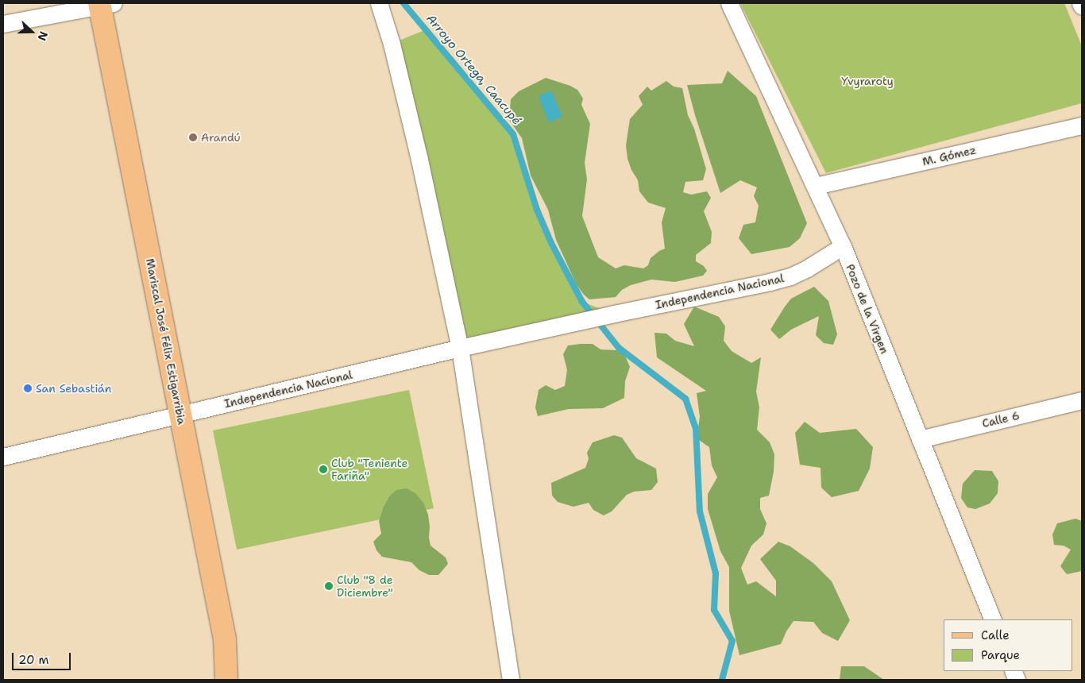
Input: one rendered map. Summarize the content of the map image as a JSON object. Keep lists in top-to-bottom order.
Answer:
{
  "streets": {
    "main road": ["Mariscal José Félix Estigarribia"],
    "street": [
      "M. Gómez",
      "Independencia Nacional",
      "Pozo de la Virgen",
      "Calle 6"
    ]
  },
  "crossings": [
    ["M. Gómez", "Pozo de la Virgen"],
    ["Independencia Nacional", "Pozo de la Virgen"],
    ["Independencia Nacional", "Mariscal José Félix Estigarribia"],
    ["Pozo de la Virgen", "Calle 6"]
  ],
  "water": ["Arroyo Ortega, Caacupé"],
  "parks": ["Yvyraroty"],
  "places": [
    "Arandú",
    "San Sebastián",
    "Club \"Teniente Fariña\"",
    "Club \"8 de Diciembre\""
  ],
  "legend": ["Calle", "Parque"],
  "scale_bar": "20 m",
  "north": "right"
}
